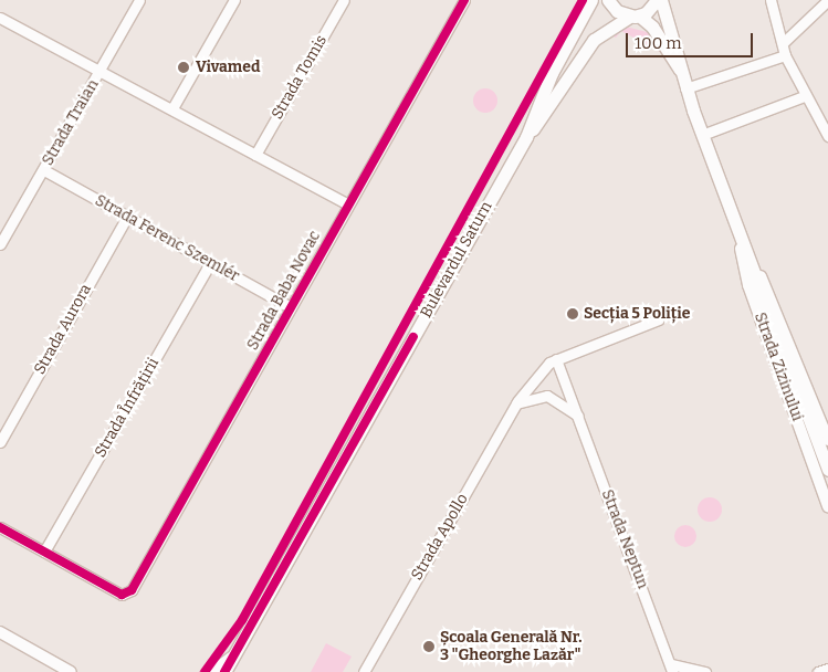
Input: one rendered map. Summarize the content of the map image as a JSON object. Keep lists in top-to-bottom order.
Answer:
{
  "streets": {
    "main road": ["Bulevardul Saturn", "Strada Zizinului"],
    "street": [
      "Strada Tomis",
      "Strada Traian",
      "Strada Ferenc Szemlér",
      "Strada Baba Novac",
      "Strada Aurora",
      "Strada Înfrățirii",
      "Strada Apollo",
      "Strada Neptun"
    ]
  },
  "crossings": [
    ["Strada Traian", "Strada Ferenc Szemlér"],
    ["Strada Ferenc Szemlér", "Strada Baba Novac"],
    ["Strada Ferenc Szemlér", "Strada Aurora"],
    ["Strada Ferenc Szemlér", "Strada Înfrățirii"],
    ["Bulevardul Saturn", "Strada Zizinului"],
    ["Strada Baba Novac", "Strada Înfrățirii"],
    ["Strada Apollo", "Strada Neptun"]
  ],
  "places": ["Vivamed", "Secția 5 Poliție", "Școala Generală Nr. 3 \"Gheorghe Lazăr\""],
  "scale_bar": "100 m"
}
